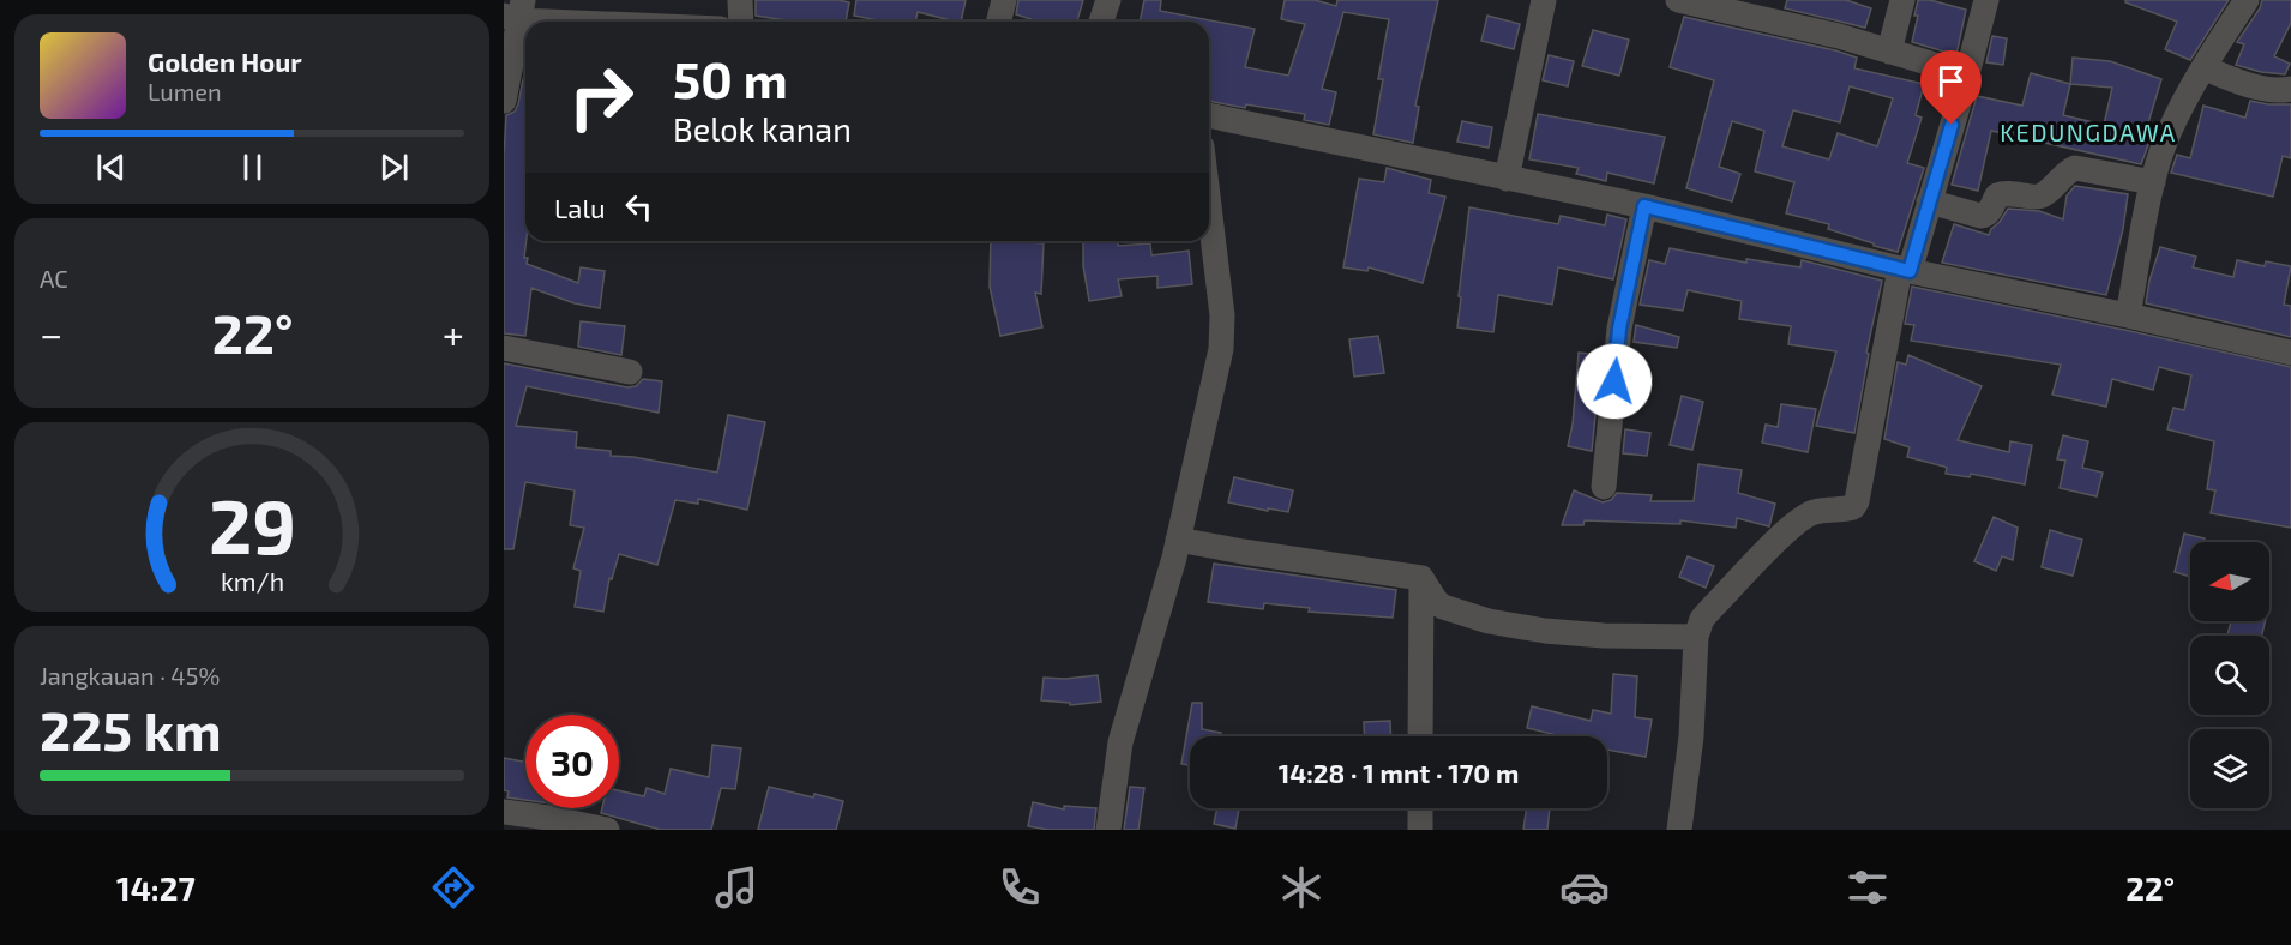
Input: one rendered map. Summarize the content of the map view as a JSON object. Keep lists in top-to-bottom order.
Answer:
{
  "districts": ["KEDUNGDAWA"],
  "north": "left",
  "page": {
    "turn": ["50 m", "Belok kanan"],
    "song": ["Golden Hour", "Lumen"],
    "then": "Lalu",
    "tile": [
      "AC",
      ["Jangkauan · 45%", "225 km"]
    ],
    "heat": ["−", "22°", "+"],
    "limit": "30",
    "trip": "14:28 · 1 mnt · 170 m",
    "tabs": ["14:27", "22°"],
    "gauge": ["29", "km/h"]
  }
}
